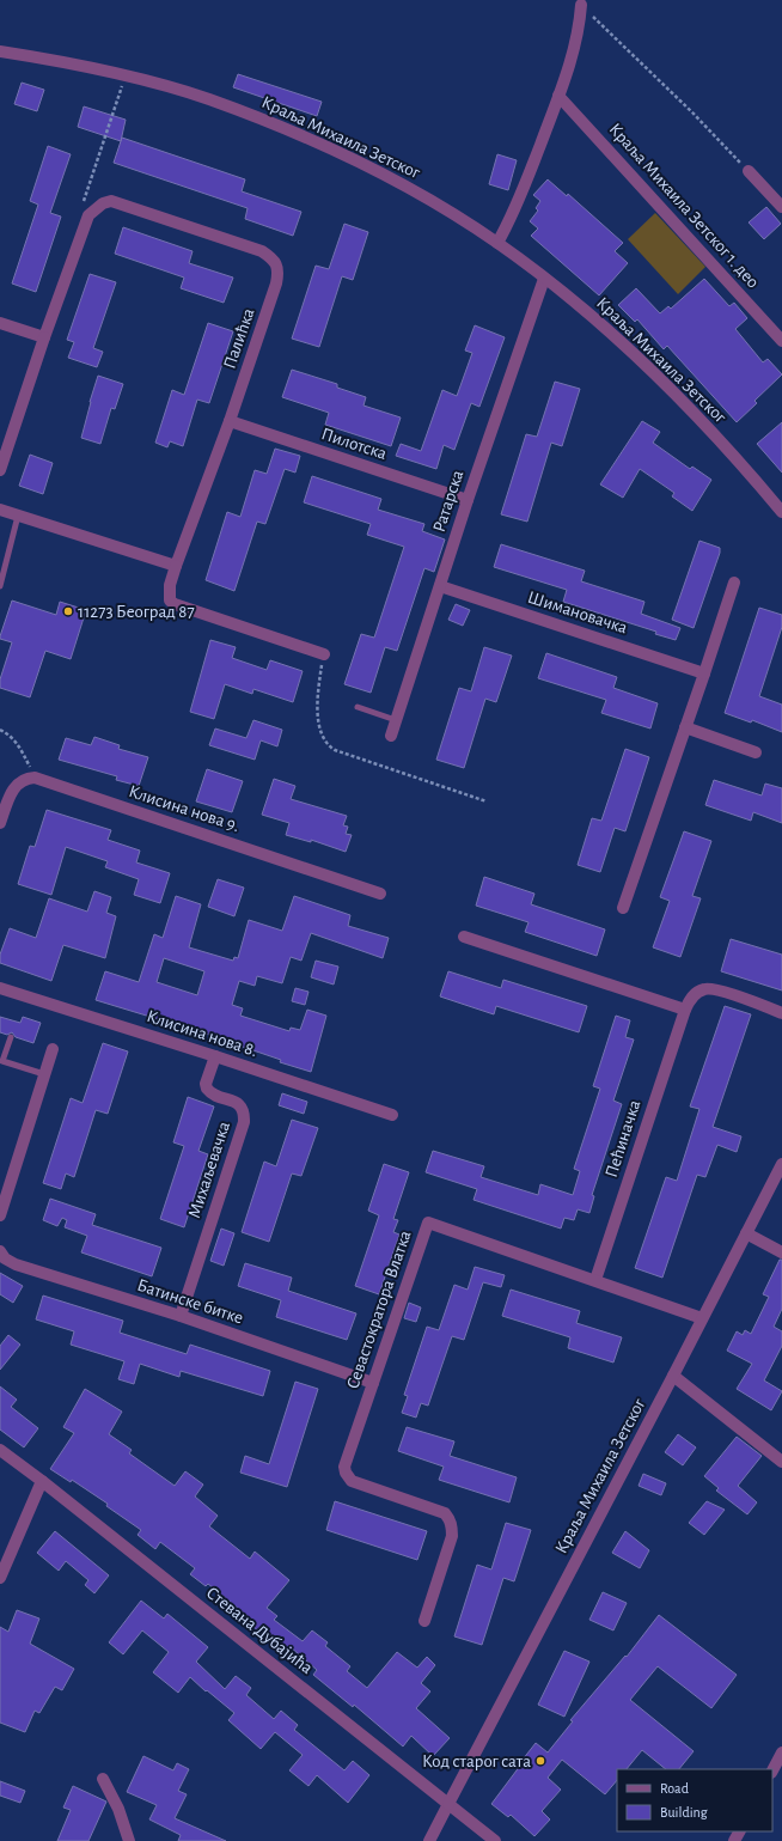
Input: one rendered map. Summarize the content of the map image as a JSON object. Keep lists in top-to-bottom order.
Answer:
{
  "streets": {
    "street": [
      "Краља Михаила Зетског",
      "Краља Михаила Зетског 1. део",
      "Палићка",
      "Пилотска",
      "Ратарска",
      "Шимановачка",
      "Клисина нова 9.",
      "Клисина нова 8.",
      "Пећиначка",
      "Михаљевачка",
      "Батинске битке",
      "Севастократора Влатка",
      "Стевана Дубајића"
    ]
  },
  "crossings": [
    ["Краља Михаила Зетског", "Ратарска"],
    ["Краља Михаила Зетског", "Севастократора Влатка"],
    ["Краља Михаила Зетског", "Стевана Дубајића"],
    ["Палићка", "Пилотска"],
    ["Пилотска", "Ратарска"],
    ["Ратарска", "Шимановачка"],
    ["Клисина нова 8.", "Михаљевачка"],
    ["Пећиначка", "Севастократора Влатка"],
    ["Михаљевачка", "Батинске битке"],
    ["Батинске битке", "Севастократора Влатка"]
  ],
  "places": ["11273 Београд 87", "Код старог сата"],
  "legend": ["Road", "Building"]
}
